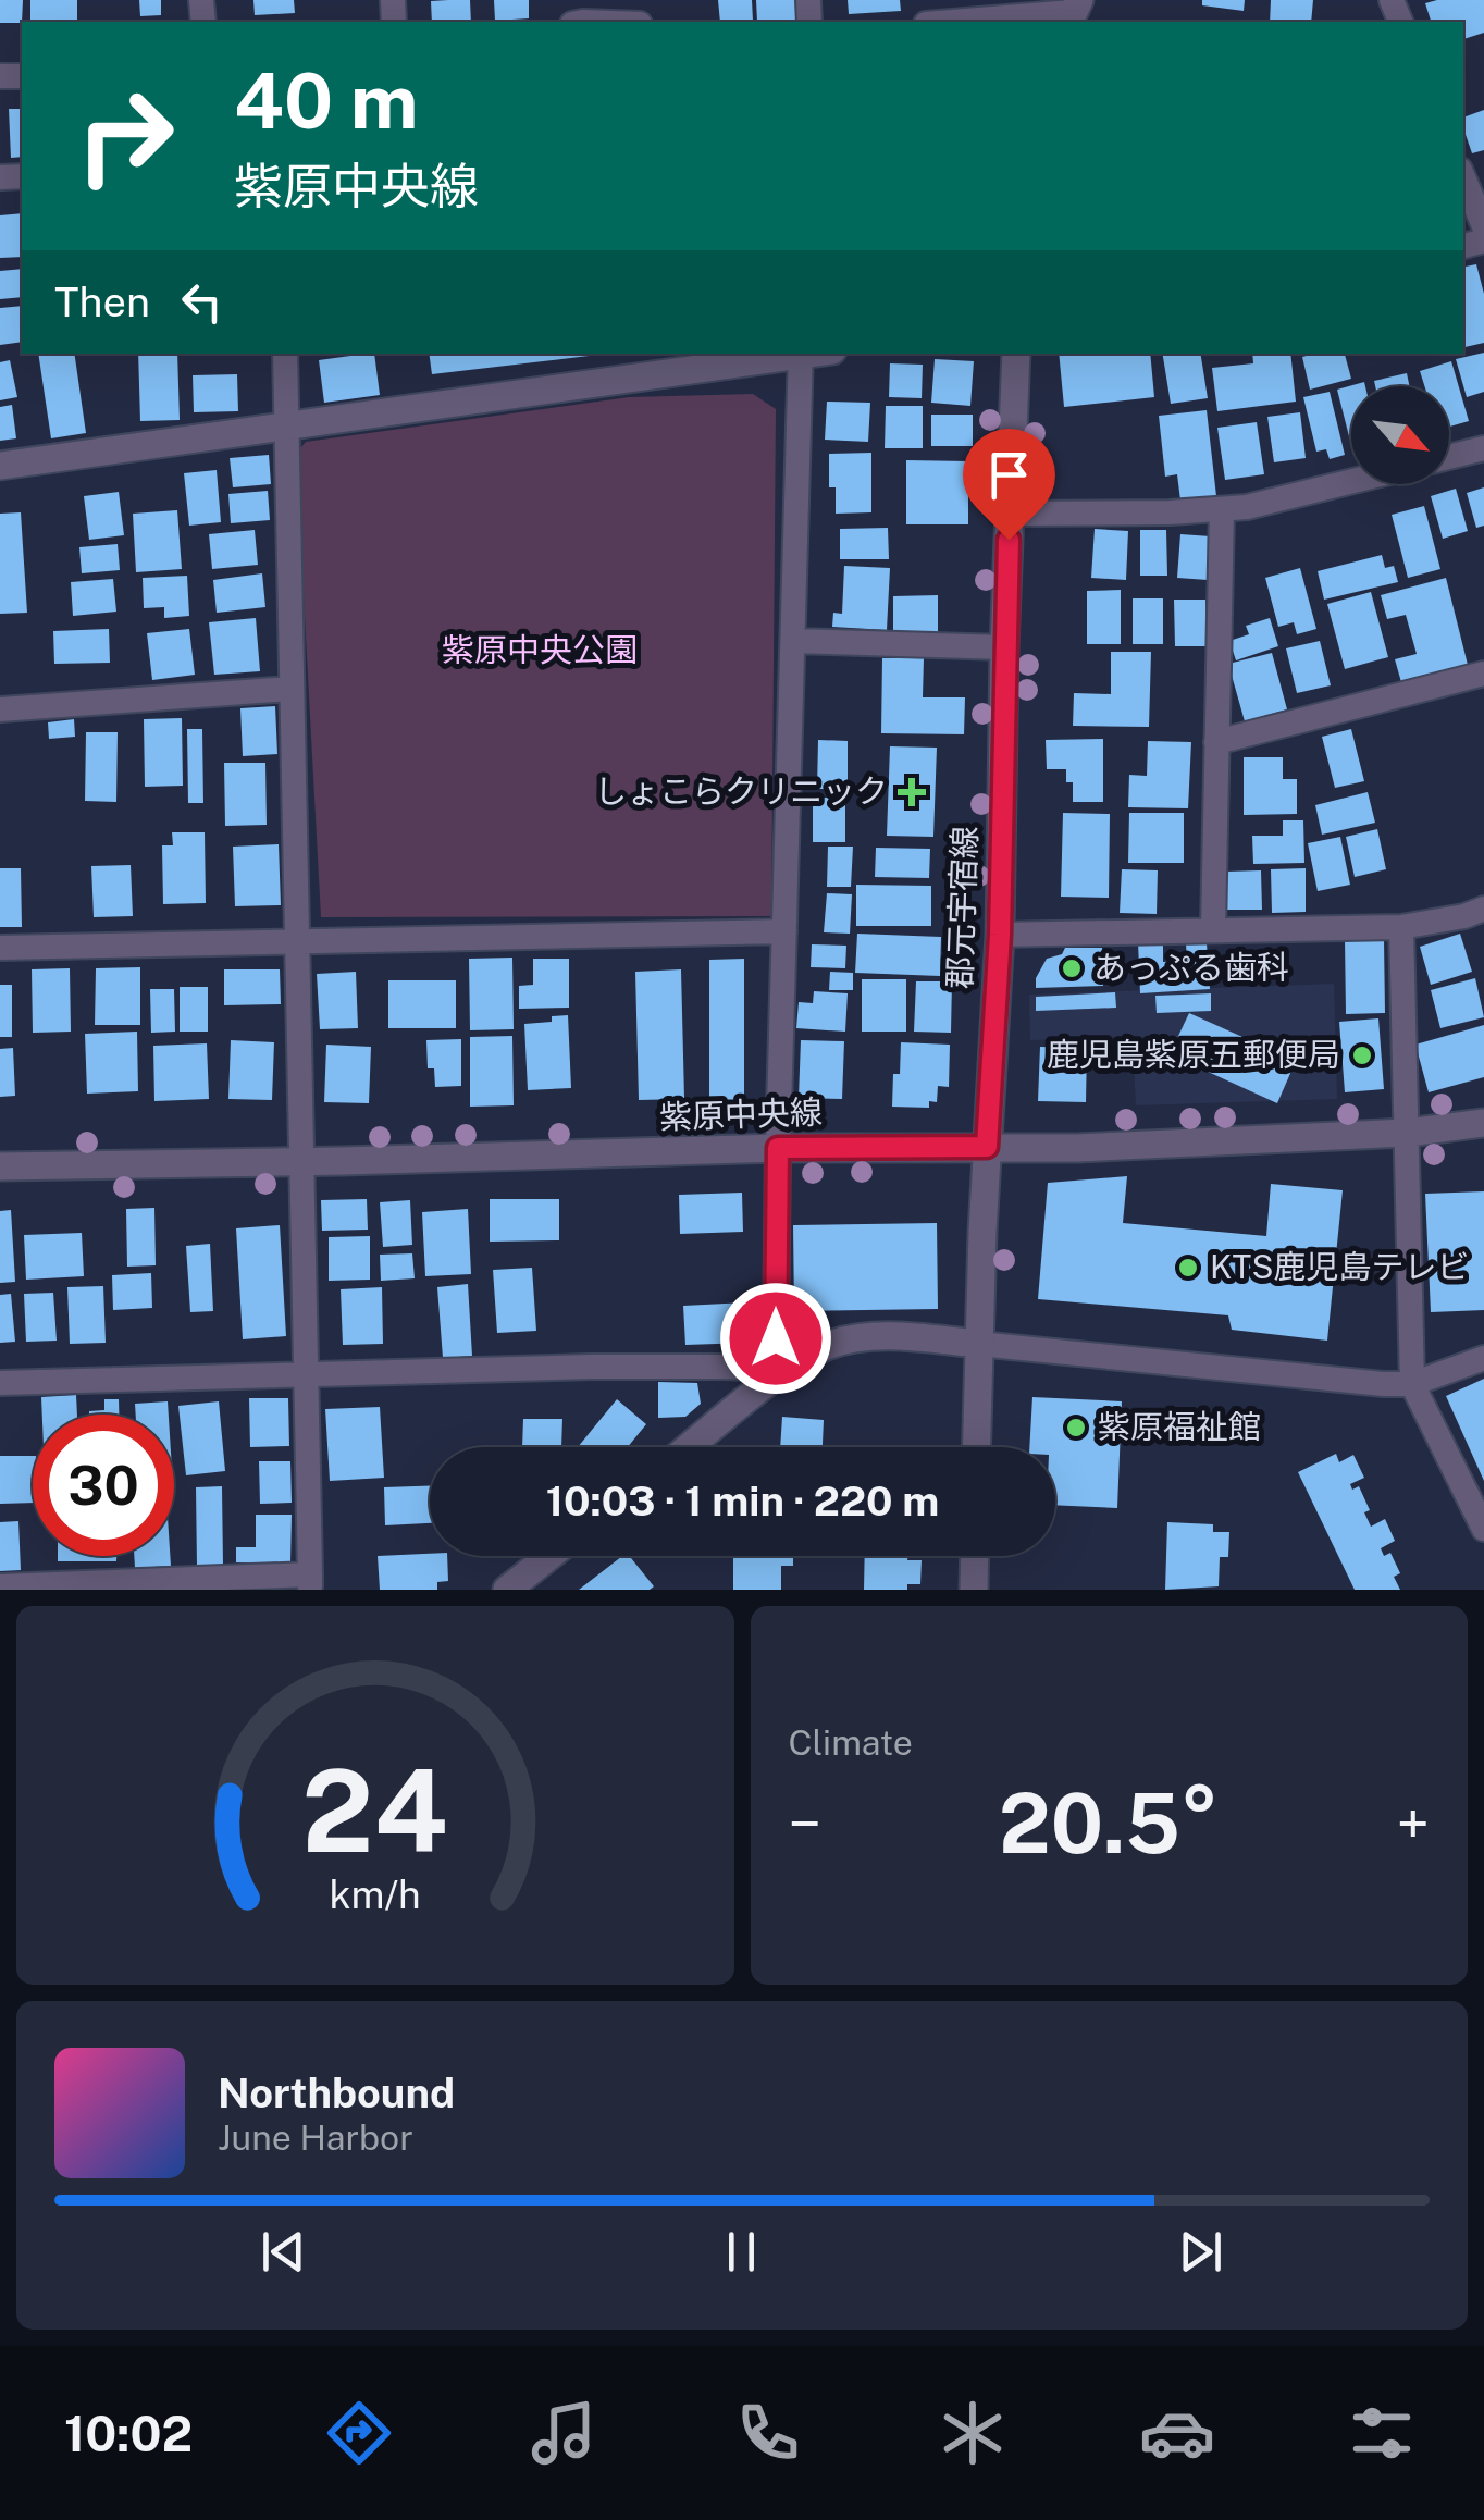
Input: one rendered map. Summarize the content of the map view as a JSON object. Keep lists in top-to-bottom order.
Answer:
{
  "streets": {
    "street": ["郡元宇宿線", "紫原中央線"]
  },
  "crossings": [
    ["郡元宇宿線", "紫原中央線"]
  ],
  "parks": ["紫原中央公園"],
  "places": {
    "health": ["しょこらクリニック"],
    "other": [
      "あっぷる歯科",
      "鹿児島紫原五郵便局",
      "KTS鹿児島テレビ",
      "紫原福祉館"
    ]
  },
  "north": "bottom right",
  "page": {
    "turn": ["40 m", "紫原中央線"],
    "then": "Then",
    "limit": "30",
    "trip": "10:03 · 1 min · 220 m",
    "tile": "Climate",
    "heat": ["−", "20.5°", "+"],
    "song": ["Northbound", "June Harbor"],
    "tabs": "10:02",
    "gauge": ["24", "km/h"]
  }
}
